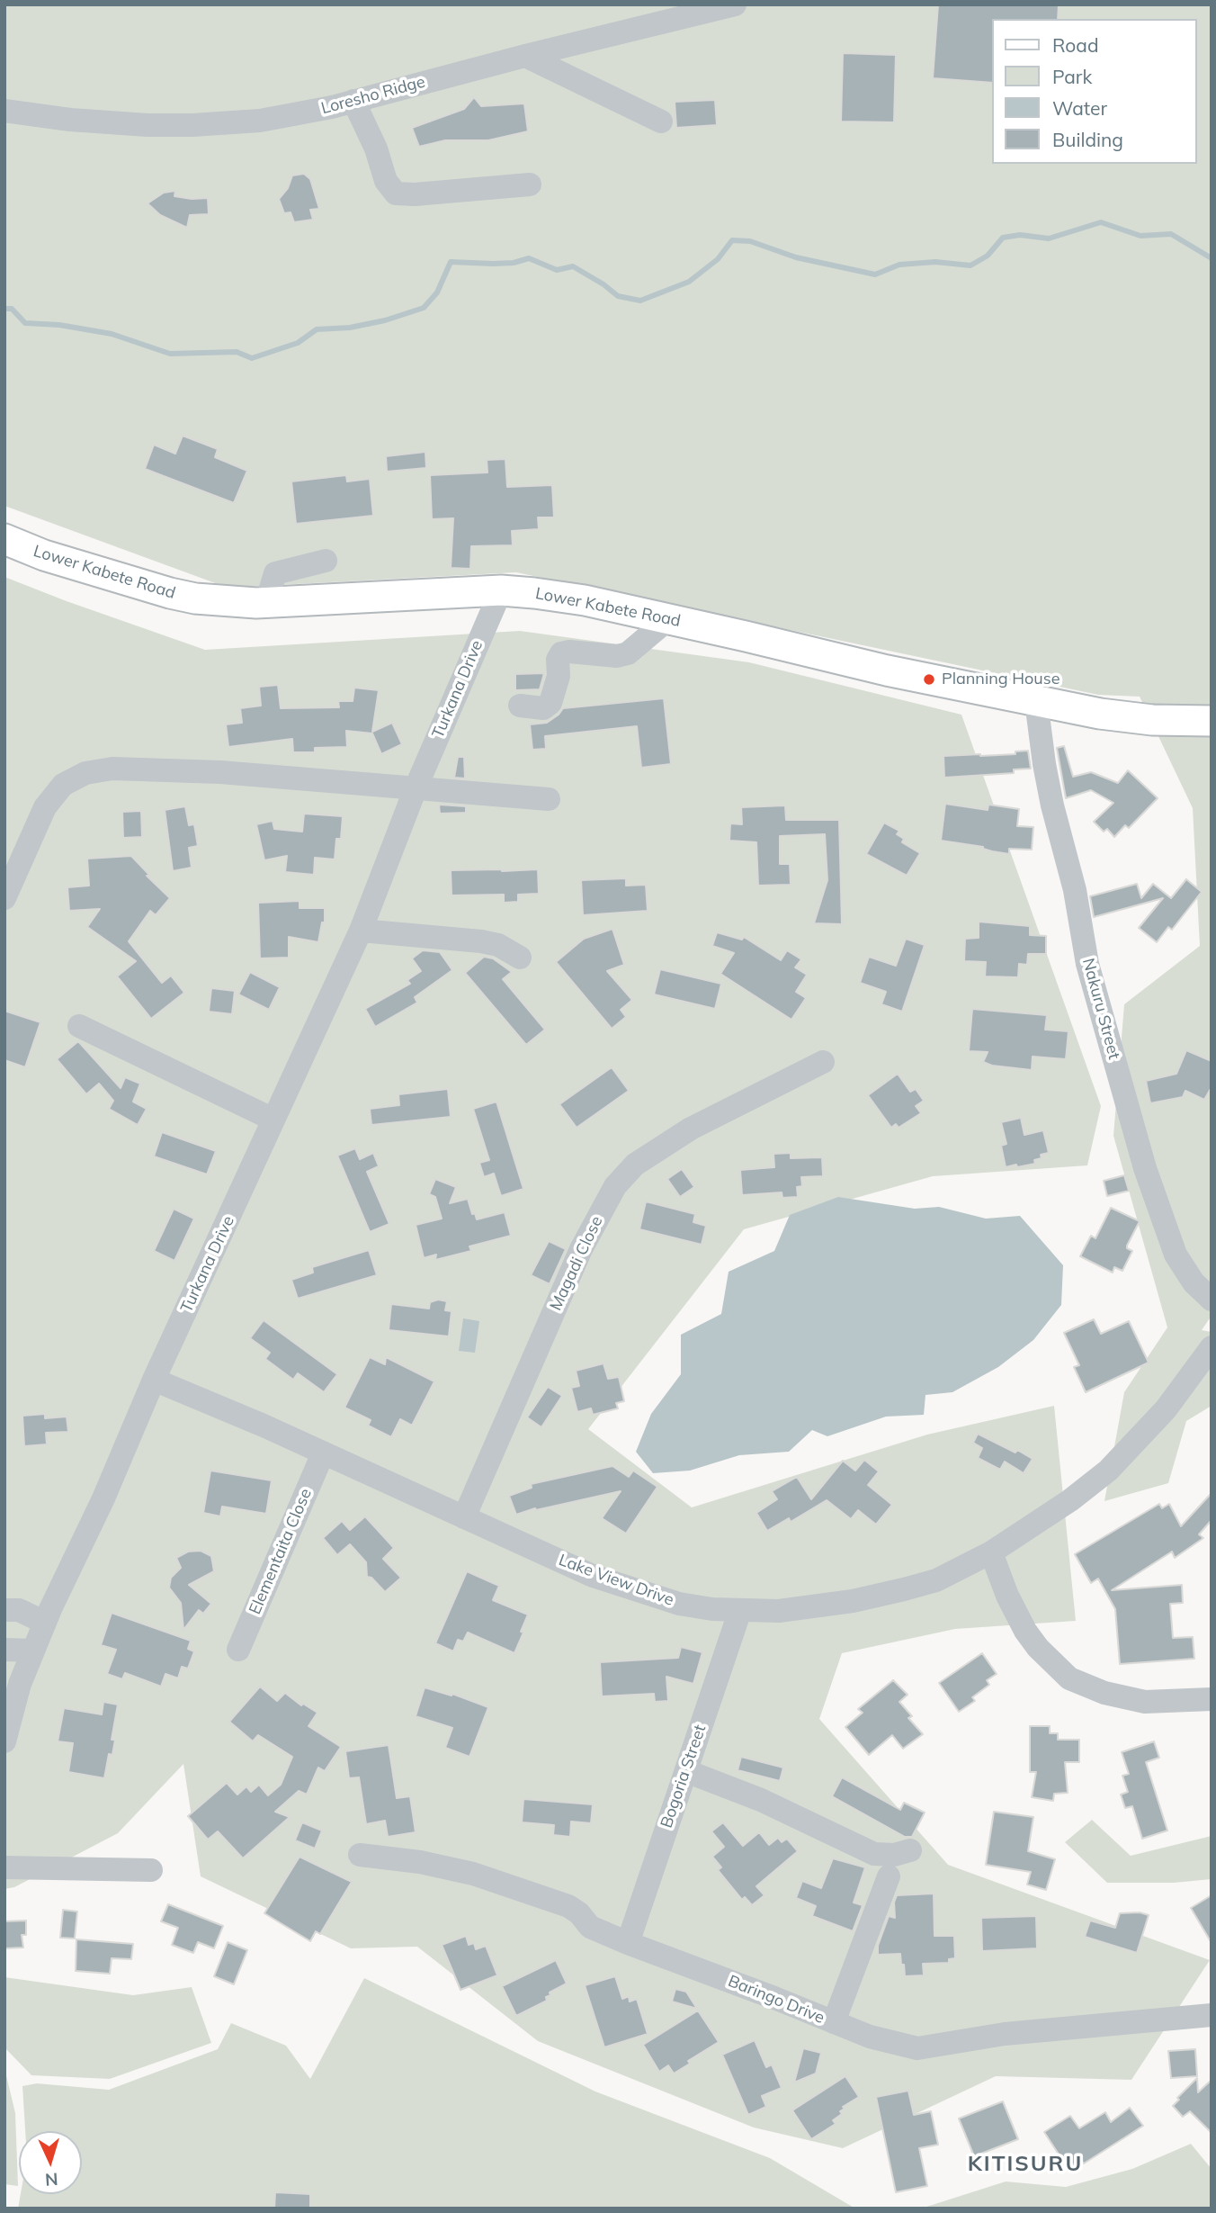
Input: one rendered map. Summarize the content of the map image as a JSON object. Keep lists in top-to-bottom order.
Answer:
{
  "streets": {
    "main road": ["Lower Kabete Road"],
    "street": [
      "Loresho Ridge",
      "Turkana Drive",
      "Nakuru Street",
      "Magadi Close",
      "Elementaita Close",
      "Lake View Drive",
      "Bogoria Street",
      "Baringo Drive"
    ]
  },
  "crossings": [
    ["Lower Kabete Road", "Turkana Drive"],
    ["Lower Kabete Road", "Nakuru Street"],
    ["Turkana Drive", "Lake View Drive"],
    ["Magadi Close", "Lake View Drive"],
    ["Elementaita Close", "Lake View Drive"],
    ["Lake View Drive", "Bogoria Street"],
    ["Bogoria Street", "Baringo Drive"]
  ],
  "districts": ["KITISURU"],
  "places": ["Planning House"],
  "legend": [
    "Road",
    "Park",
    "Water",
    "Building"
  ],
  "north": "bottom"
}
